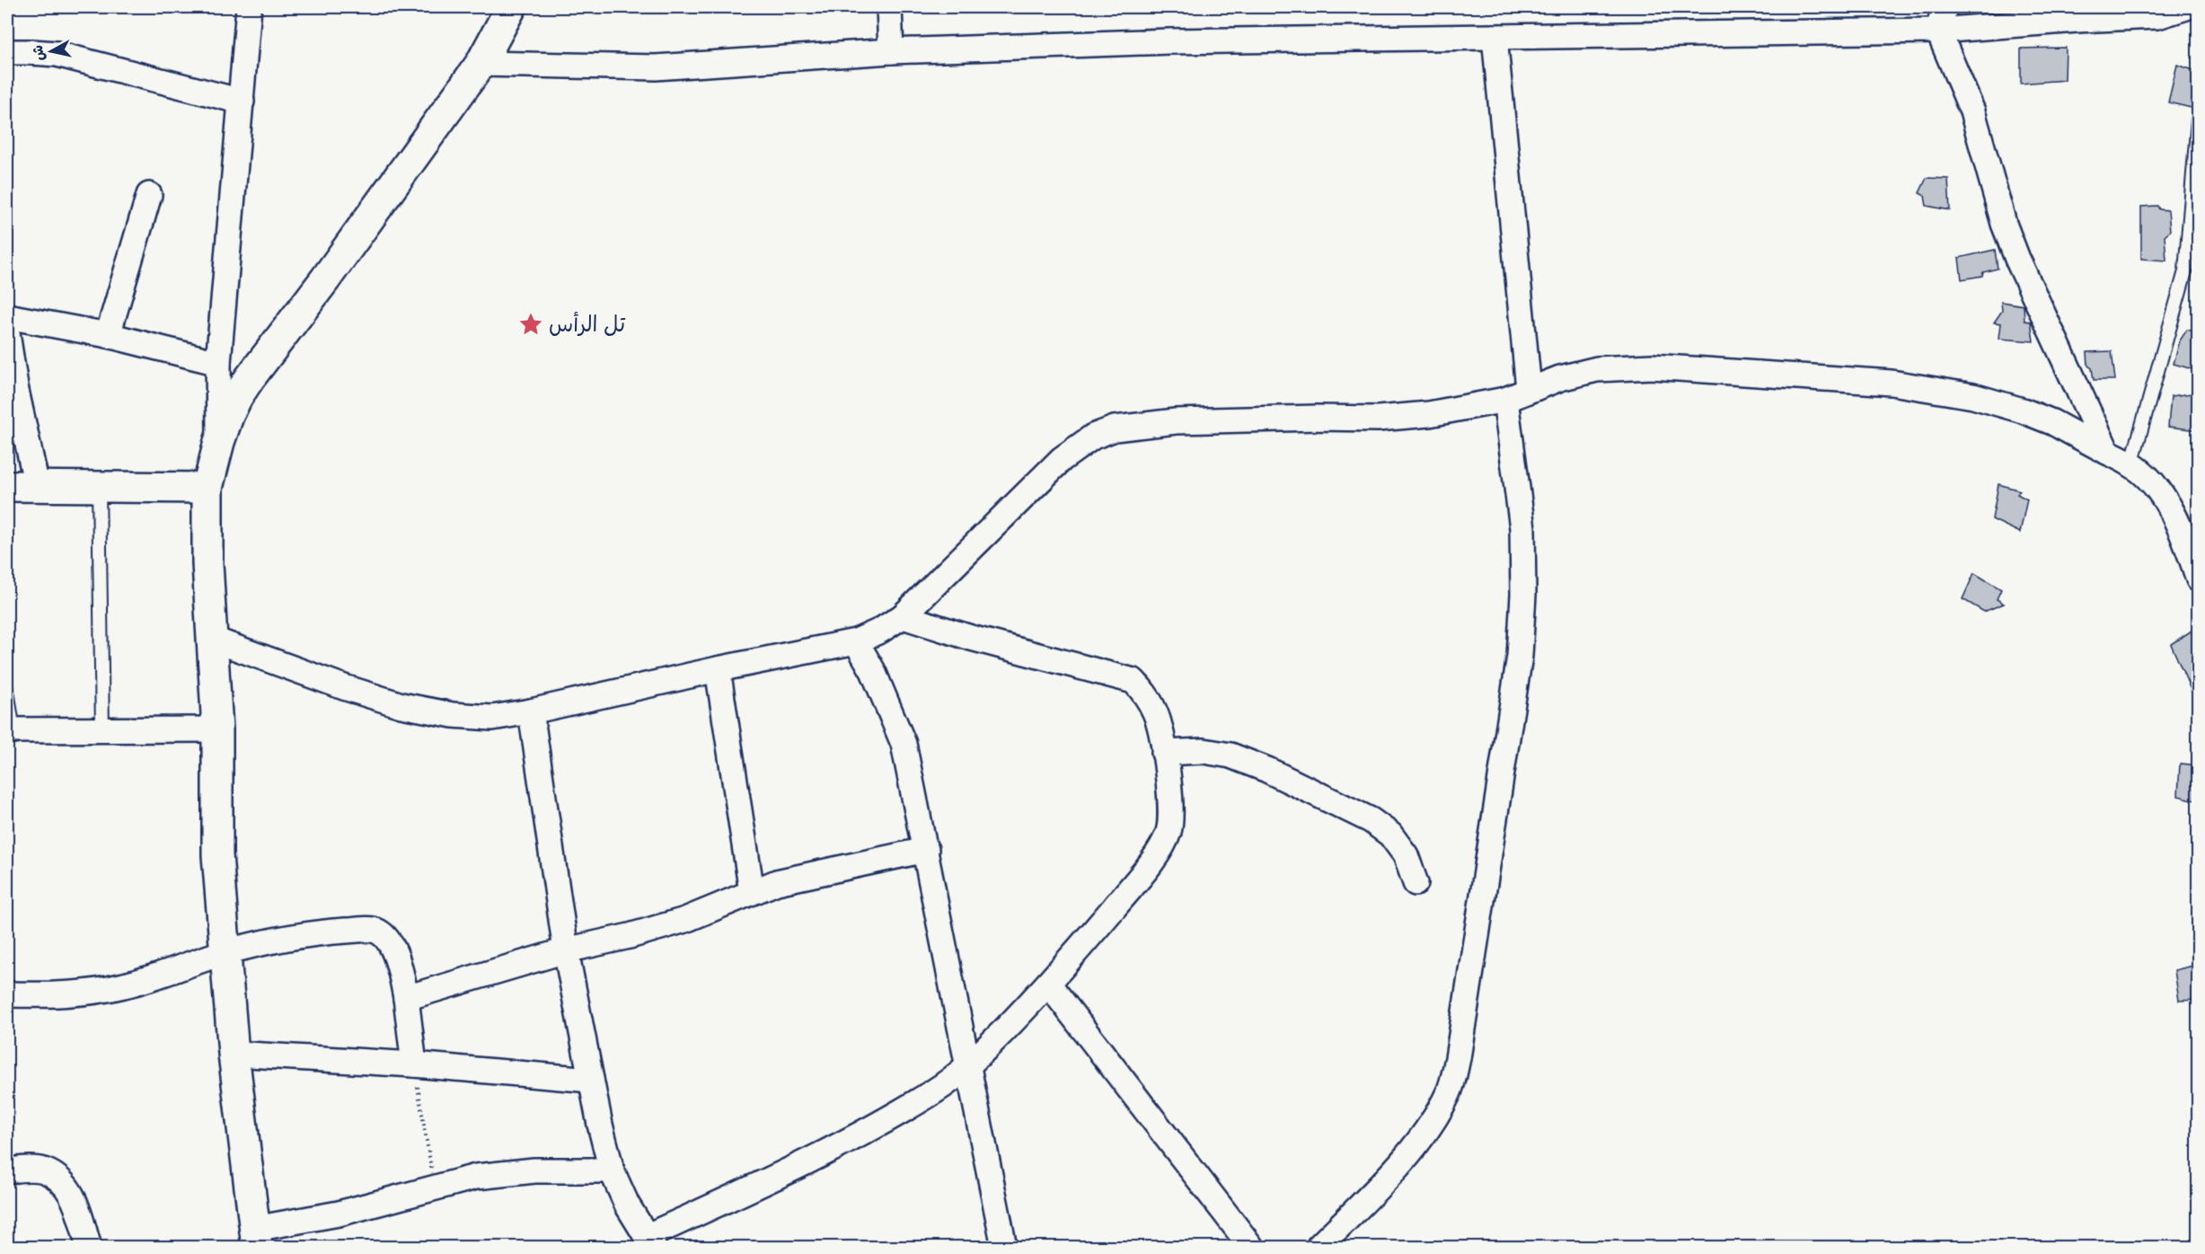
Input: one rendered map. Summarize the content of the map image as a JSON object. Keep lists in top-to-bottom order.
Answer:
{
  "places": {
    "place": ["تل الرأس"]
  },
  "north": "left"
}
